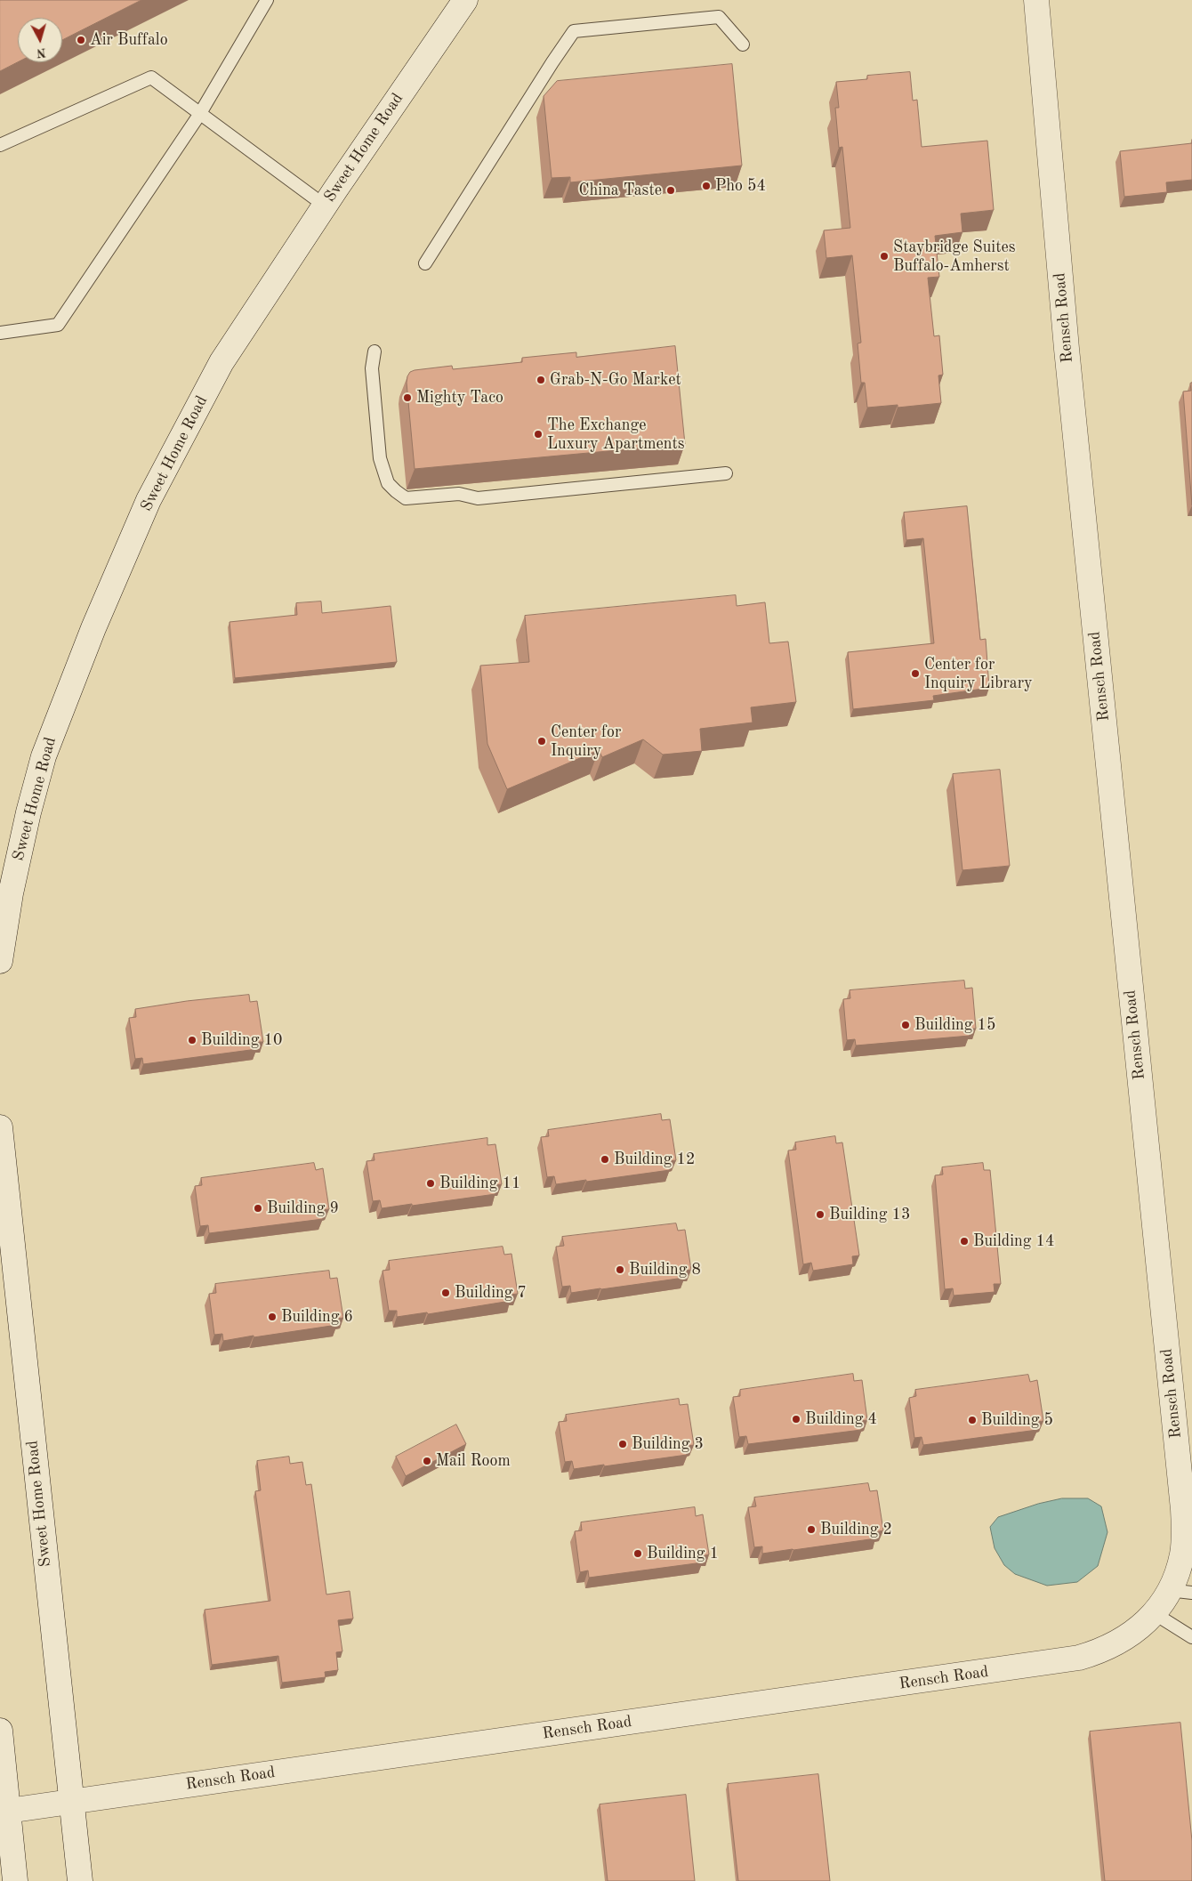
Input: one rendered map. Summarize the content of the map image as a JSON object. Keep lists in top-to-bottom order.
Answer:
{
  "streets": {
    "street": ["Sweet Home Road", "Rensch Road"]
  },
  "crossings": [
    ["Sweet Home Road", "Rensch Road"]
  ],
  "places": [
    "Air Buffalo",
    "Pho 54",
    "China Taste",
    "Staybridge Suites Buffalo-Amherst",
    "Grab-N-Go Market",
    "Mighty Taco",
    "The Exchange Luxury Apartments",
    "Center for Inquiry Library",
    "Center for Inquiry",
    "Building 15",
    "Building 10",
    "Building 12",
    "Building 11",
    "Building 9",
    "Building 13",
    "Building 14",
    "Building 8",
    "Building 7",
    "Building 6",
    "Building 4",
    "Building 5",
    "Building 3",
    "Mail Room",
    "Building 2",
    "Building 1"
  ],
  "north": "bottom"
}
